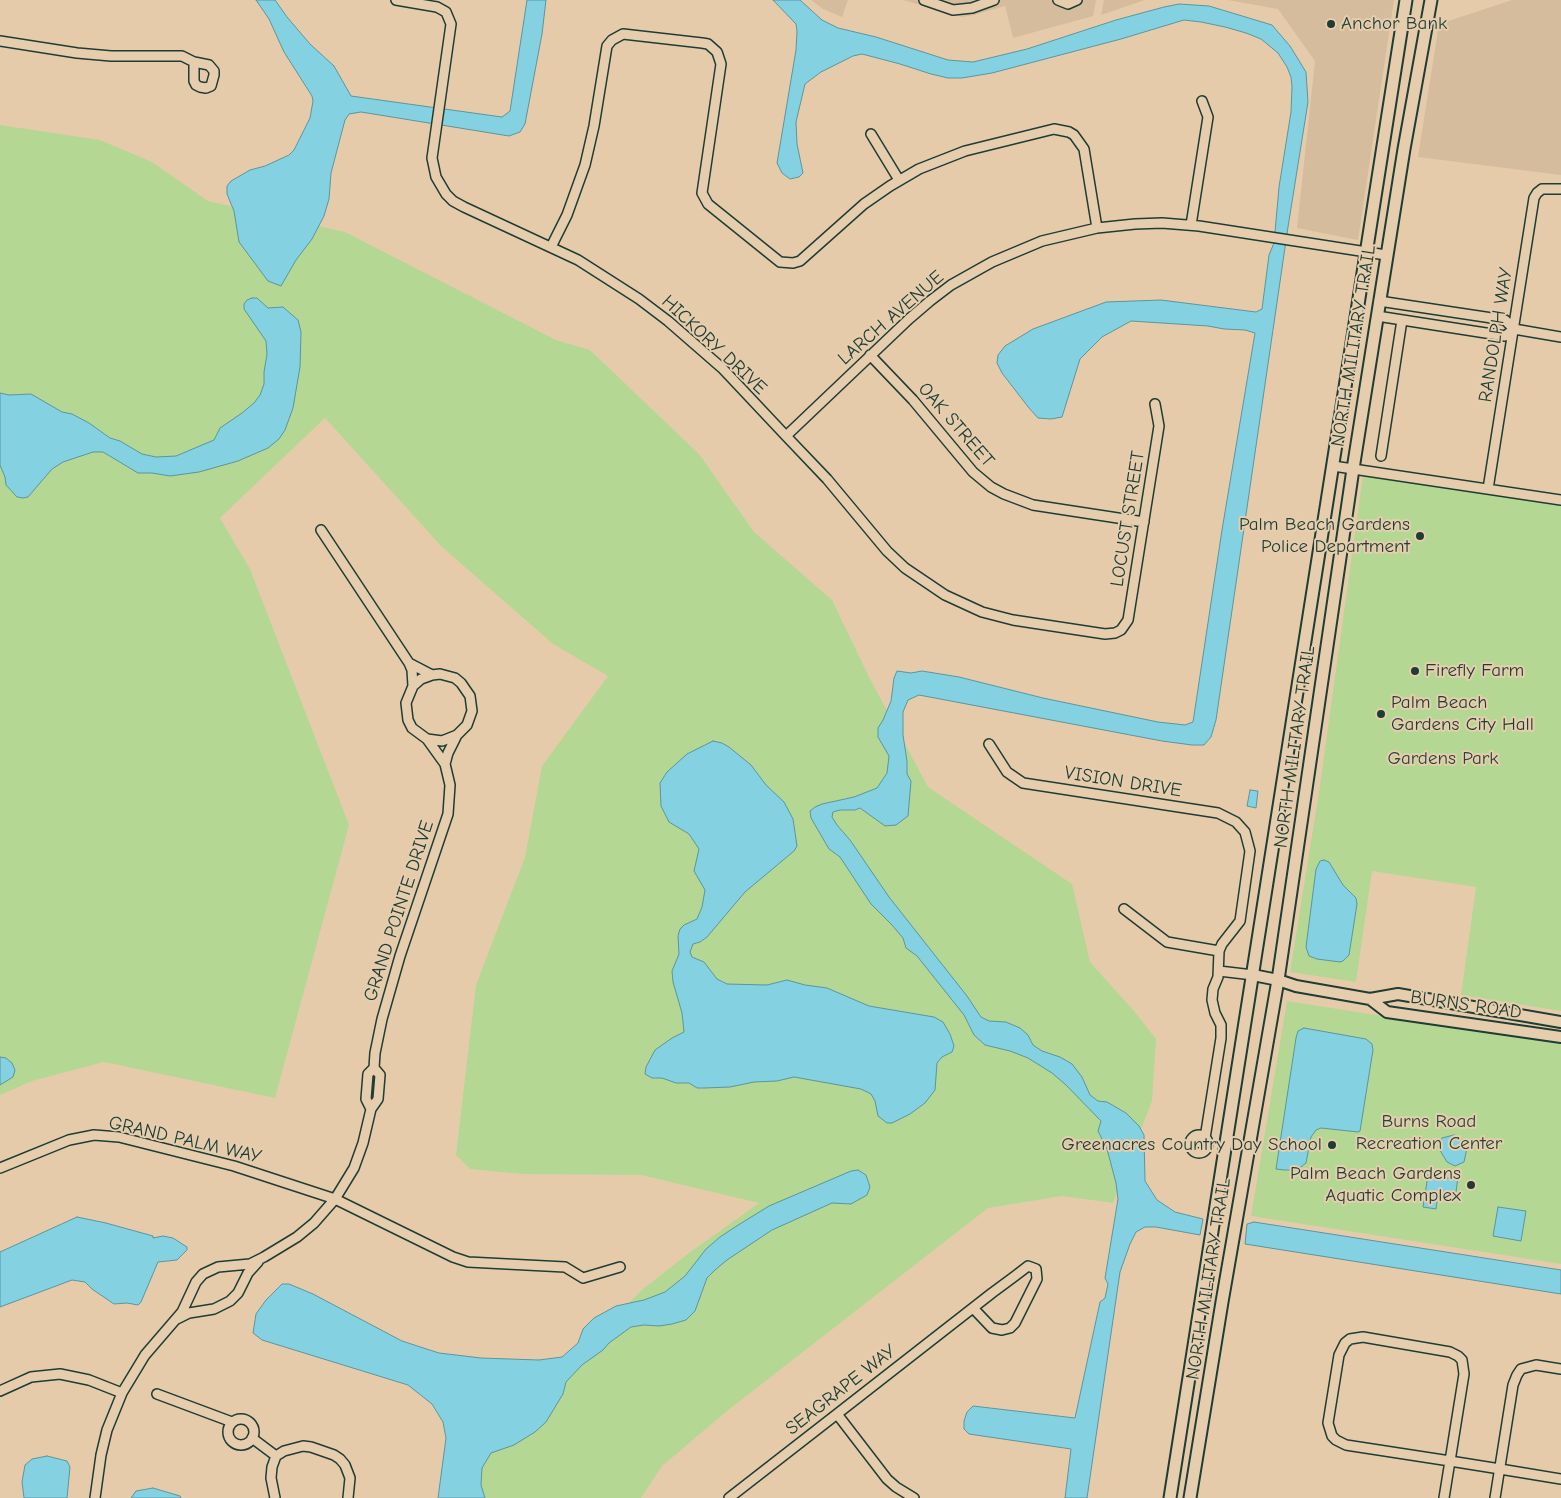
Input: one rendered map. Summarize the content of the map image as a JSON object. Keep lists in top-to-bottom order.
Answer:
{
  "streets": {
    "main road": ["NORTH MILITARY TRAIL"],
    "street": [
      "LARCH AVENUE",
      "RANDOLPH WAY",
      "HICKORY DRIVE",
      "OAK STREET",
      "LOCUST STREET",
      "VISION DRIVE",
      "GRAND POINTE DRIVE",
      "BURNS ROAD",
      "GRAND PALM WAY",
      "SEAGRAPE WAY"
    ]
  },
  "crossings": [
    ["LARCH AVENUE", "HICKORY DRIVE"],
    ["LARCH AVENUE", "NORTH MILITARY TRAIL"],
    ["LARCH AVENUE", "OAK STREET"],
    ["HICKORY DRIVE", "LOCUST STREET"],
    ["NORTH MILITARY TRAIL", "BURNS ROAD"],
    ["OAK STREET", "LOCUST STREET"],
    ["GRAND POINTE DRIVE", "GRAND PALM WAY"]
  ],
  "parks": ["Gardens Park", "Burns Road Recreation Center"],
  "places": [
    "Anchor Bank",
    "Palm Beach Gardens Police Department",
    "Firefly Farm",
    "Palm Beach Gardens City Hall",
    "Greenacres Country Day School",
    "Palm Beach Gardens Aquatic Complex"
  ]
}
